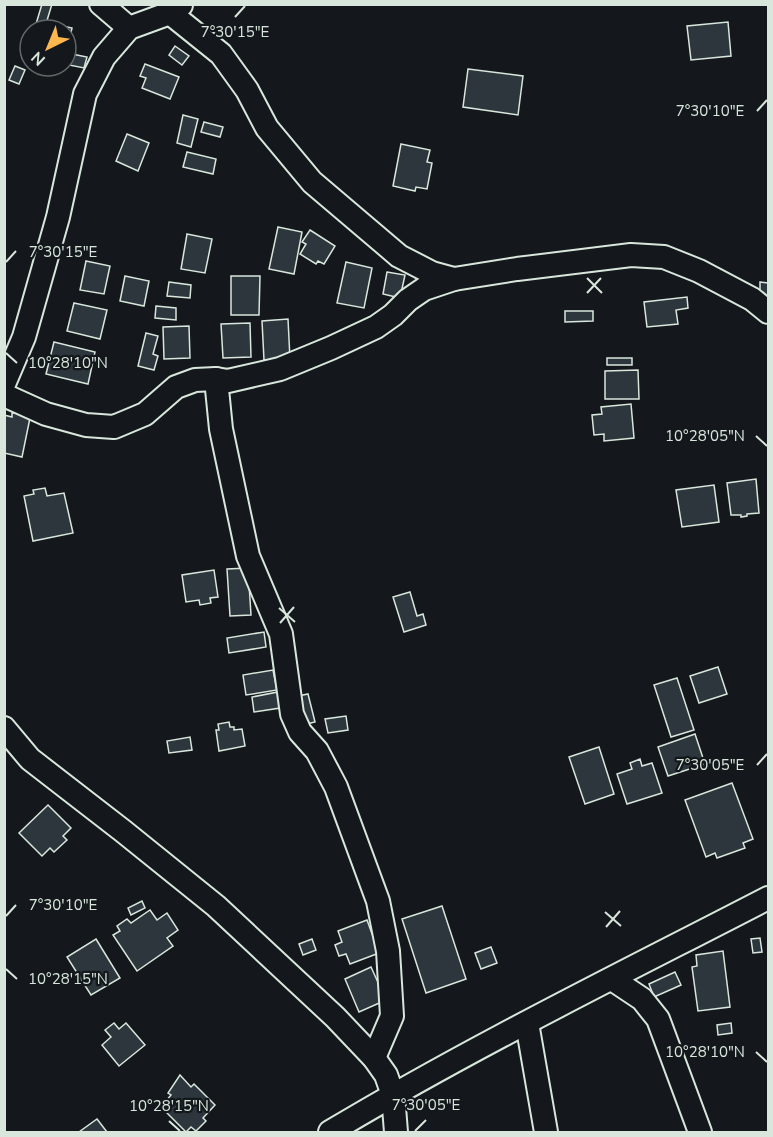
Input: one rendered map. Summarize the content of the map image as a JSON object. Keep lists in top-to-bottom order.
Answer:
{
  "north": "bottom left",
  "coordinates": [
    "7°30'15\"E",
    "7°30'10\"E",
    "10°28'10\"N",
    "10°28'05\"N",
    "7°30'05\"E",
    "10°28'15\"N"
  ]
}
